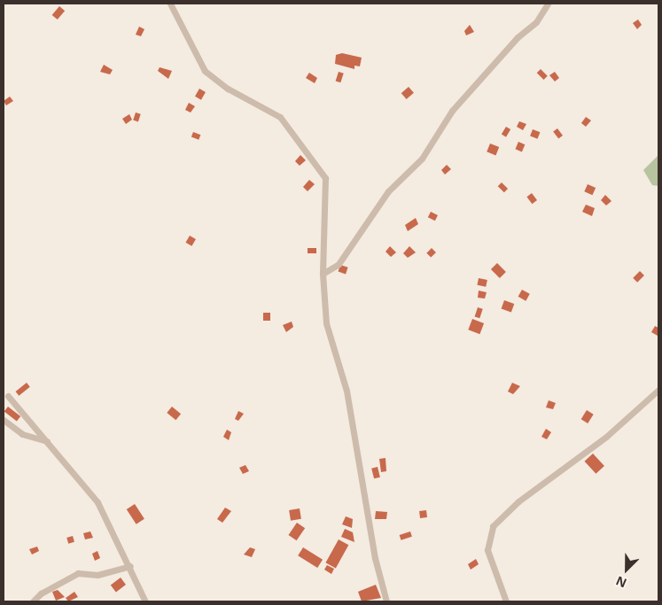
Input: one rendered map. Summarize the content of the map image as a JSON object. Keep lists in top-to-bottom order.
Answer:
{
  "north": "bottom left"
}
